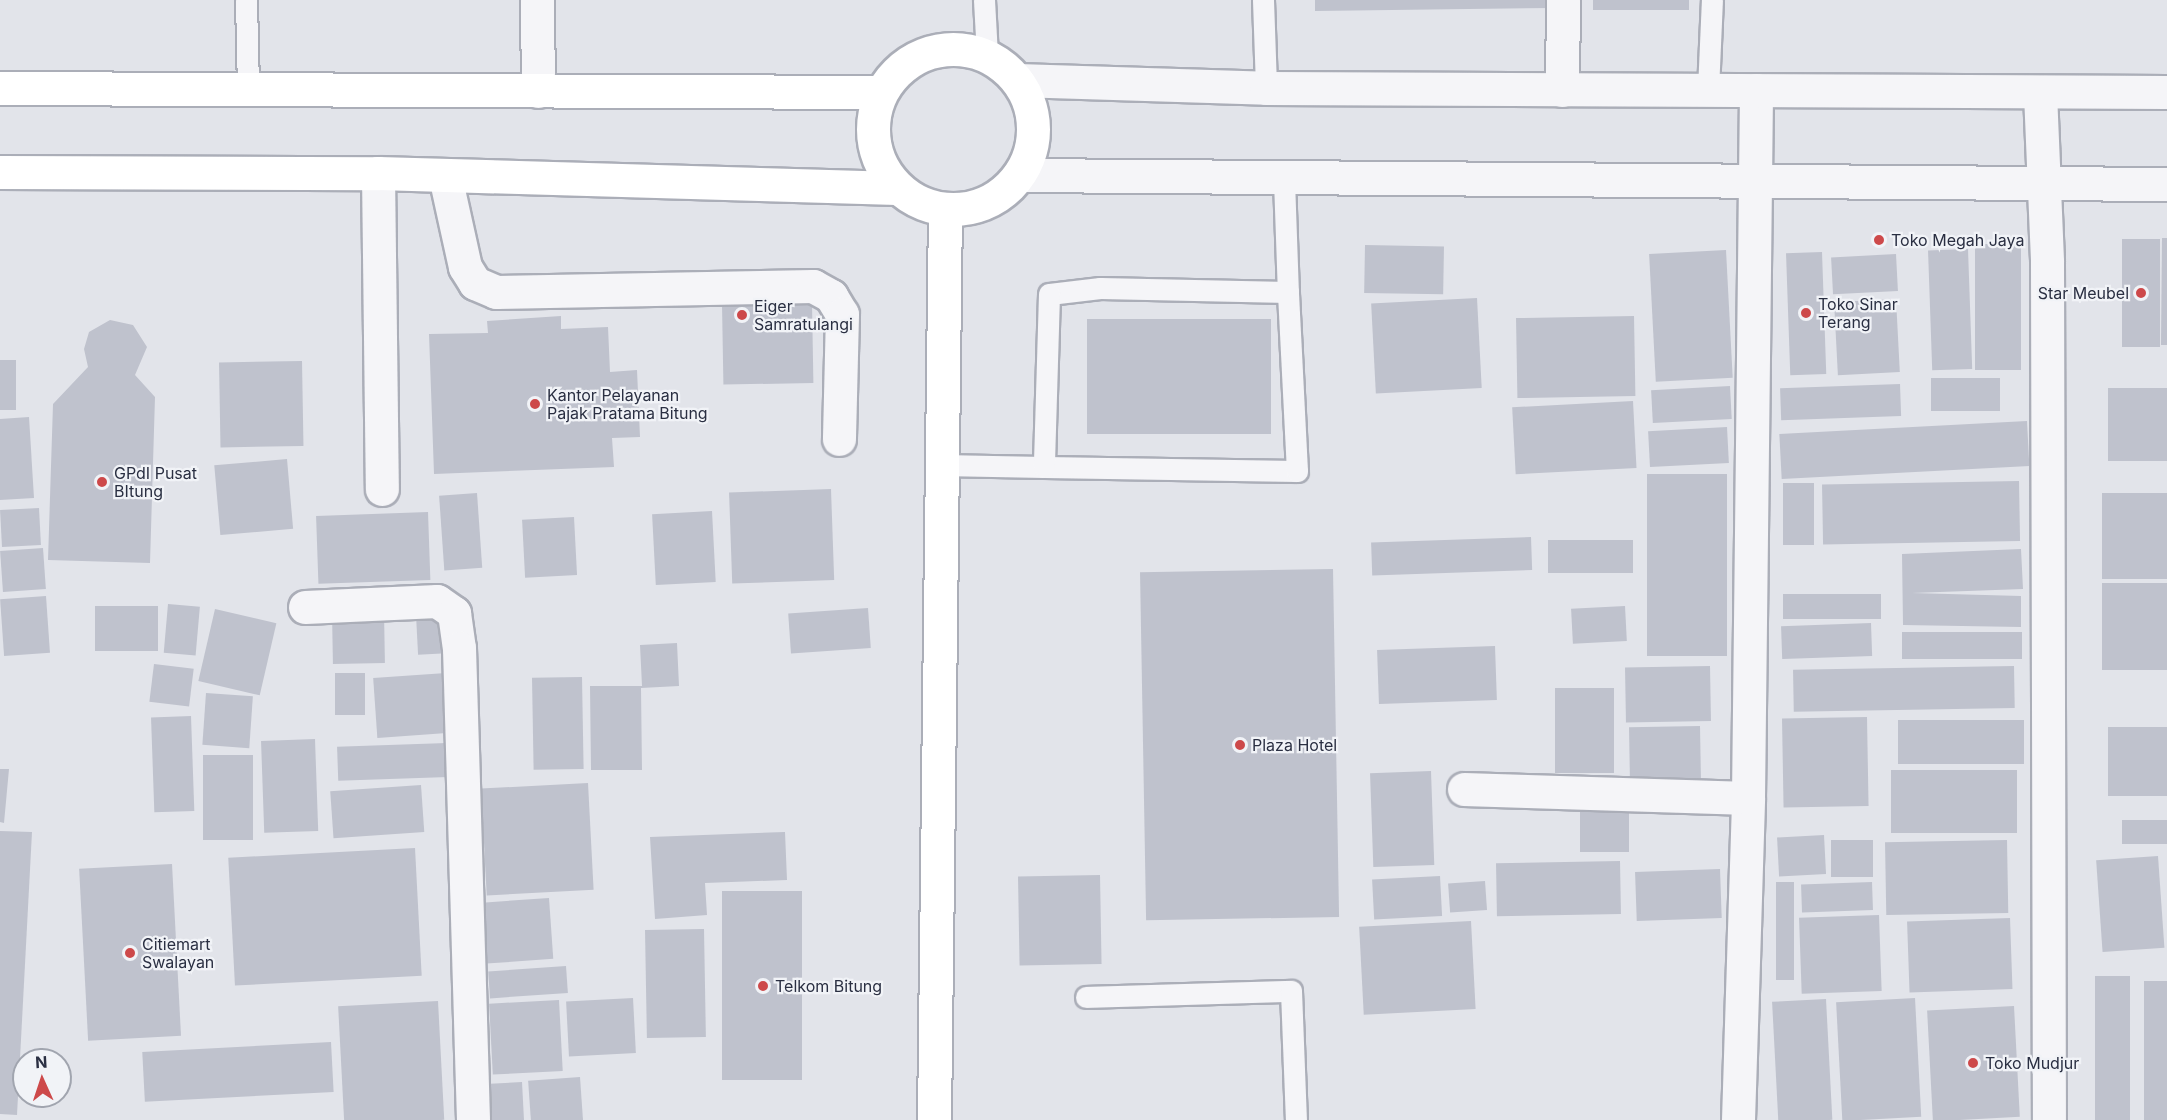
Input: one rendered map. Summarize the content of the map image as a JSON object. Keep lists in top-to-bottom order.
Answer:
{
  "places": [
    "Toko Megah Jaya",
    "Star Meubel",
    "Toko Sinar Terang",
    "Eiger Samratulangi",
    "Kantor Pelayanan Pajak Pratama Bitung",
    "GPdI Pusat BItung",
    "Plaza Hotel",
    "Citiemart Swalayan",
    "Telkom Bitung",
    "Toko Mudjur"
  ],
  "north": "top"
}
